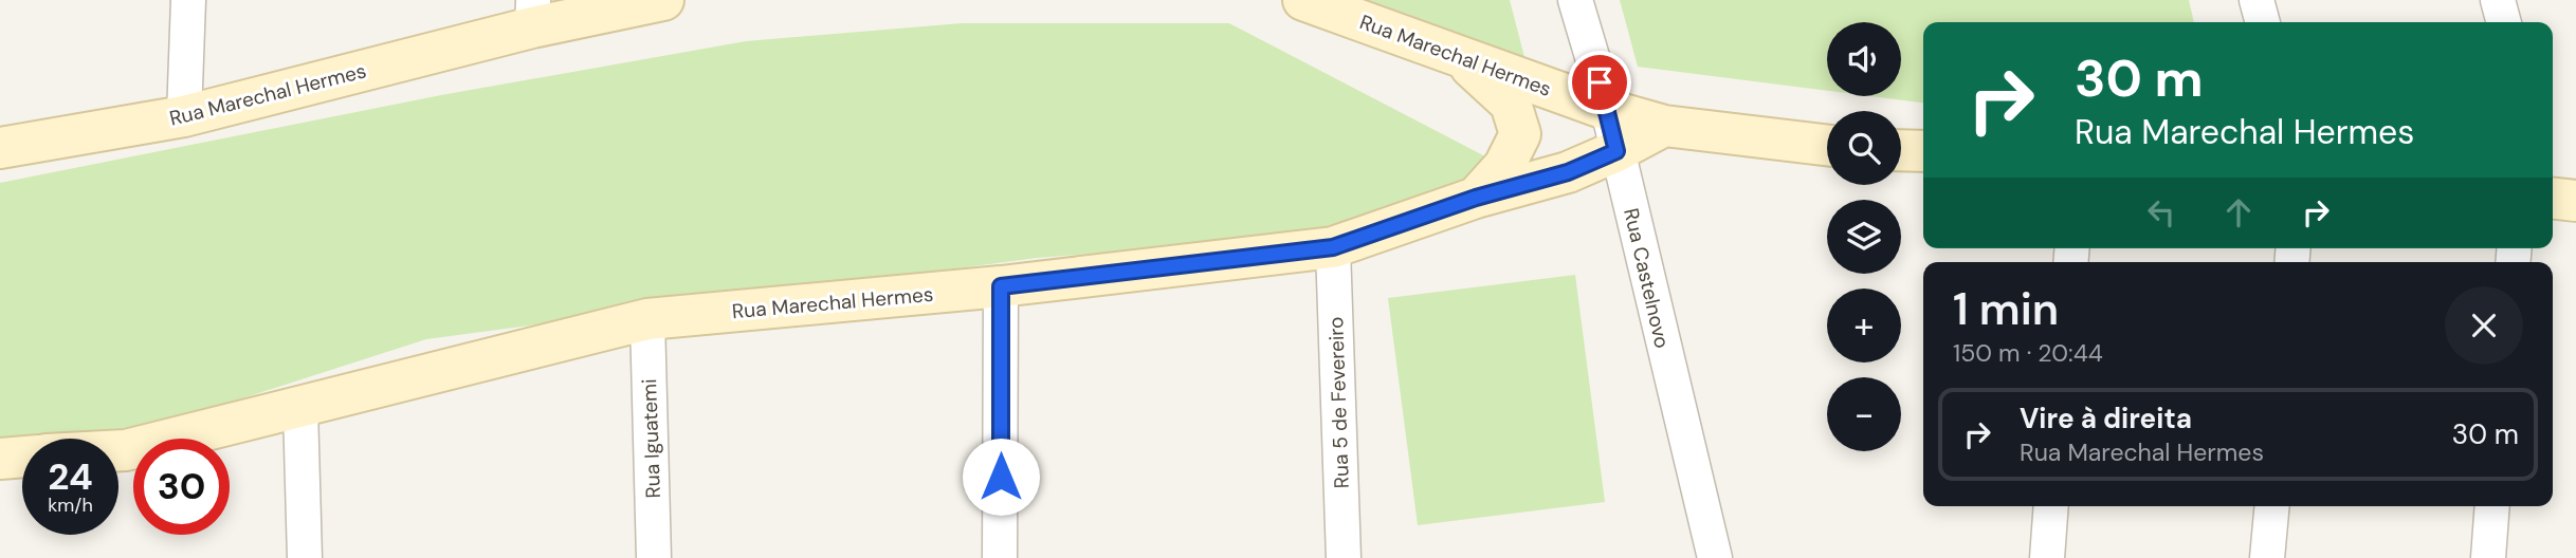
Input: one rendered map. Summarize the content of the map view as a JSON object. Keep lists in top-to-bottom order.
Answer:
{
  "streets": {
    "street": [
      "Rua Marechal Hermes",
      "Rua Castelnovo",
      "Rua 5 de Fevereiro",
      "Rua Iguatemi"
    ]
  },
  "crossings": [
    ["Rua Marechal Hermes", "Rua Castelnovo"],
    ["Rua Marechal Hermes", "Rua 5 de Fevereiro"],
    ["Rua Marechal Hermes", "Rua Iguatemi"]
  ],
  "page": {
    "map_buttons": ["+", "−"],
    "turn": ["30 m", "Rua Marechal Hermes"],
    "heading": ["1 min", "150 m · 20:44"],
    "list": [
      {
        "name": "Vire à direita",
        "note": "Rua Marechal Hermes",
        "value": "30 m"
      }
    ],
    "speed": "24 km/h",
    "limit": "30"
  }
}
